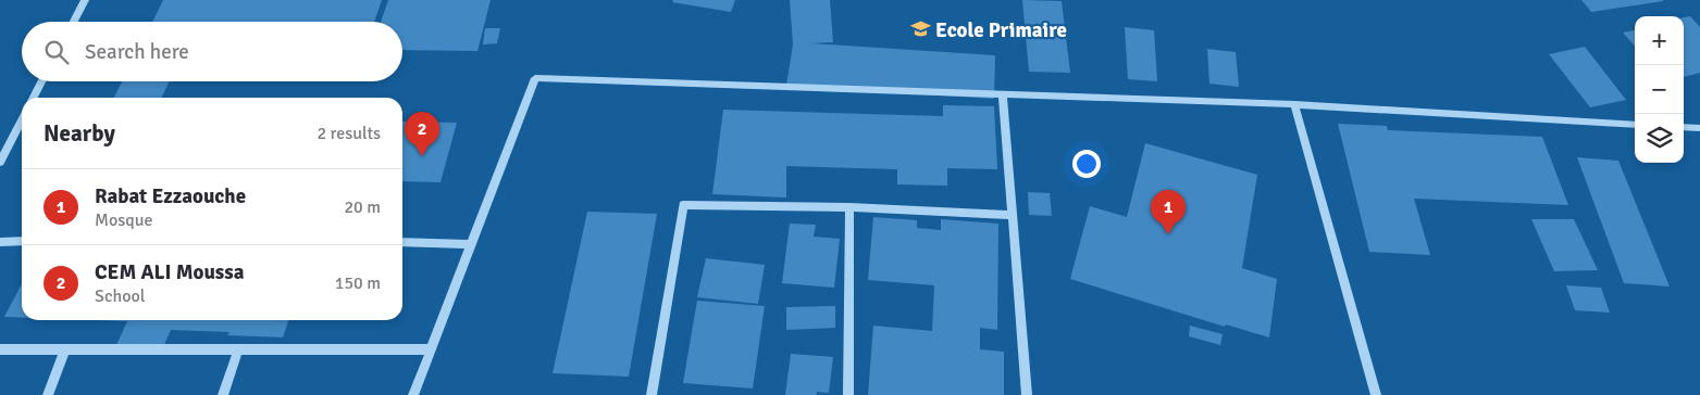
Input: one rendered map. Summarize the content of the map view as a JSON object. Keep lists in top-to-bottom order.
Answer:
{
  "places": {
    "school or university": ["Ecole Primaire"]
  },
  "page": {
    "map_buttons": ["+", "−"],
    "search": "Search here",
    "heading": ["Nearby", "2 results"],
    "pins": ["2", "1"],
    "list": [
      {
        "mark": "1",
        "name": "Rabat Ezzaouche",
        "note": "Mosque",
        "value": "20 m"
      },
      {
        "mark": "2",
        "name": "CEM ALI Moussa",
        "note": "School",
        "value": "150 m"
      }
    ]
  }
}
